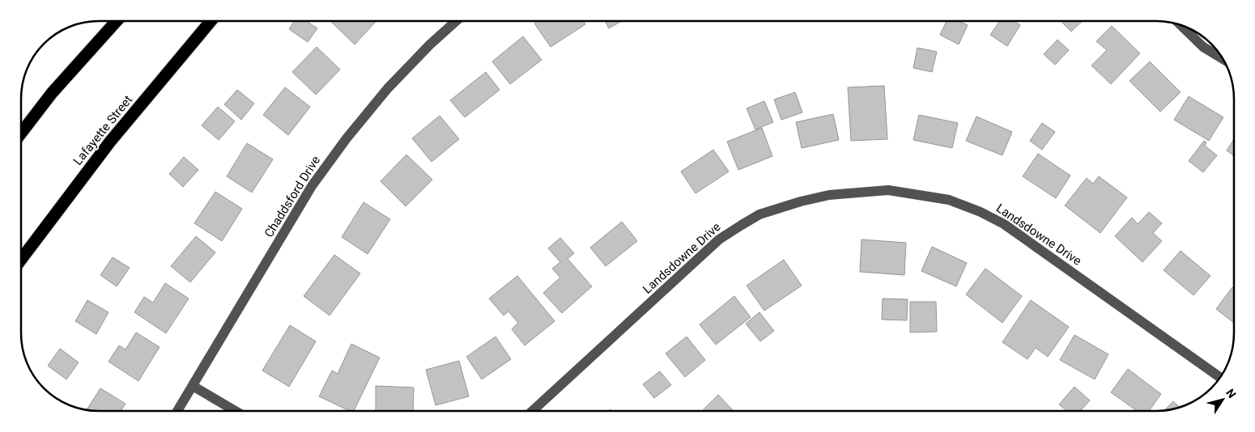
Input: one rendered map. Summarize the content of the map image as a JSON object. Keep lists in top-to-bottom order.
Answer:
{
  "streets": {
    "highway": ["Lafayette Street"],
    "street": ["Chaddsford Drive", "Landsdowne Drive"]
  },
  "north": "top right"
}
